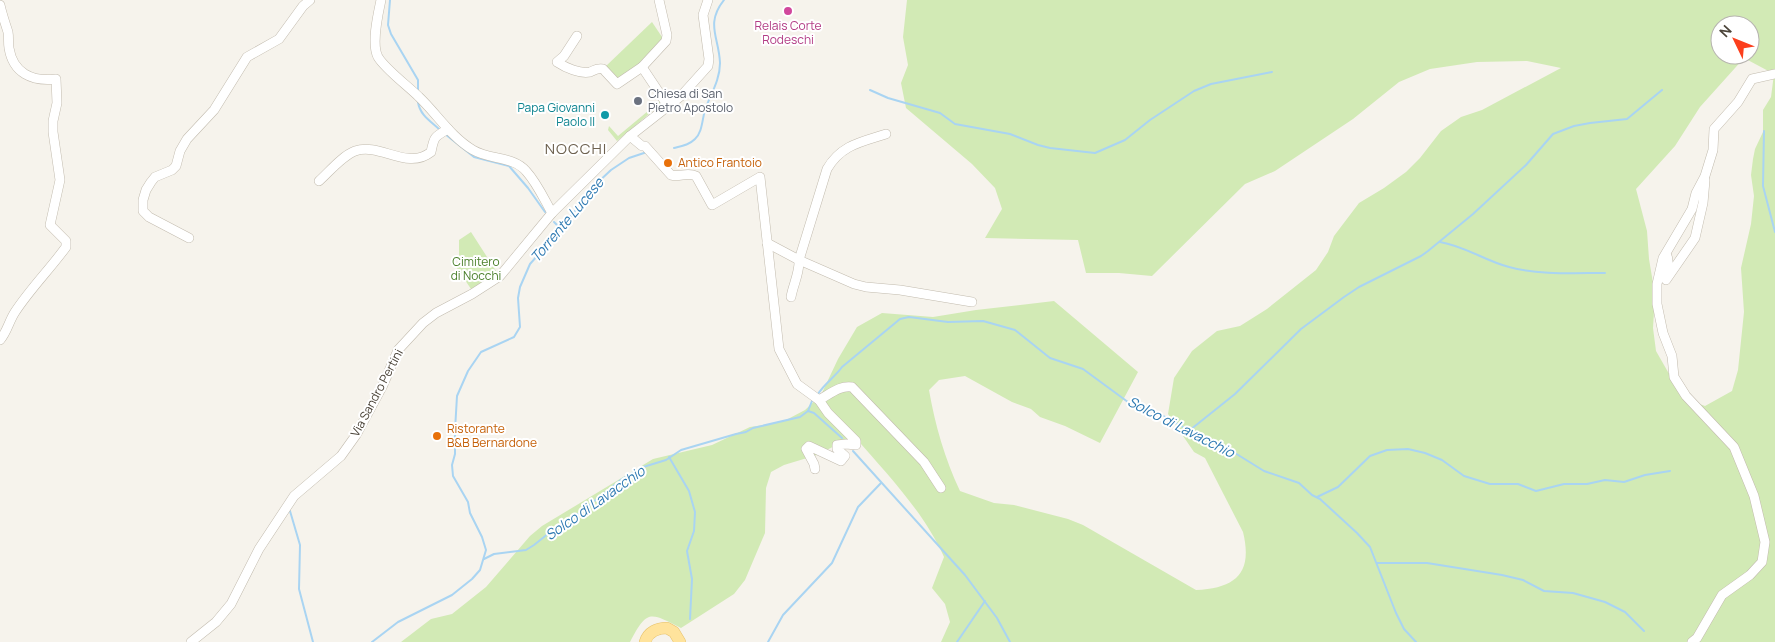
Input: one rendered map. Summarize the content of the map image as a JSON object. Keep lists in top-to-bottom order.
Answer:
{
  "streets": {
    "street": ["Via Sandro Pertini"]
  },
  "districts": ["NOCCHI"],
  "water": ["Torrente Lucese", "Solco di Lavacchio"],
  "parks": ["Cimitero di Nocchi"],
  "places": [
    "Relais Corte Rodeschi",
    "Chiesa di San Pietro Apostolo",
    "Papa Giovanni Paolo II",
    "Antico Frantoio",
    "Ristorante B&B Bernardone"
  ],
  "north": "top left"
}
